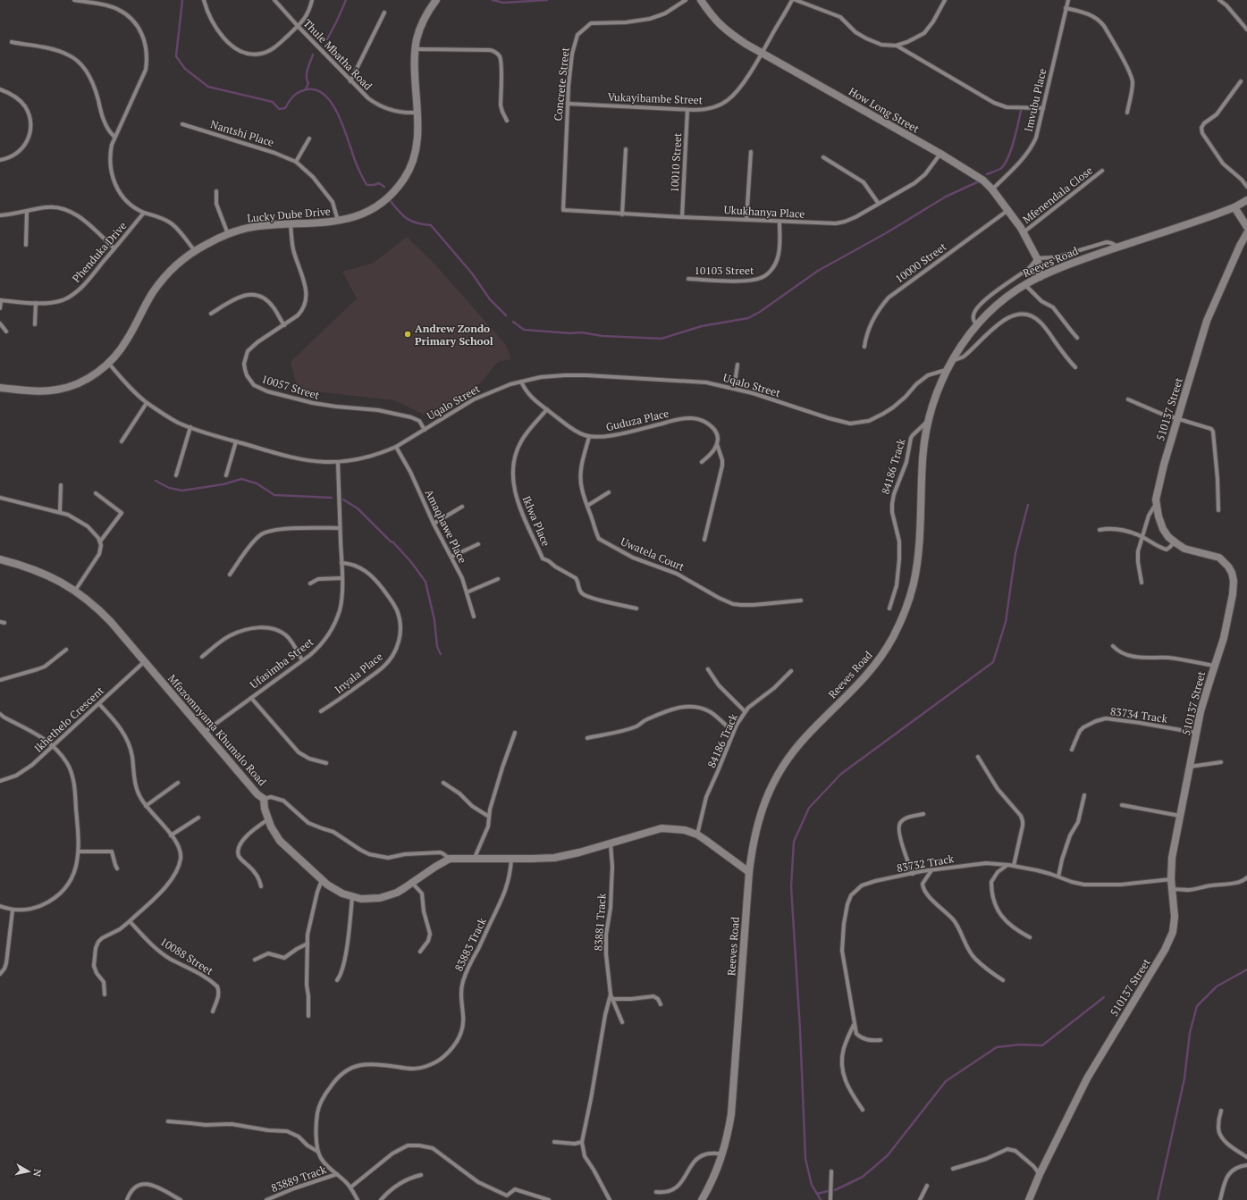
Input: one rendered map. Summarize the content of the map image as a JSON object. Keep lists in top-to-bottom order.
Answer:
{
  "streets": {
    "street": [
      "Thule Mbatha Road",
      "Concrete Street",
      "Vukayibambe Street",
      "Imvubu Place",
      "How Long Street",
      "Nantshi Place",
      "10010 Street",
      "Mfenendala Close",
      "Ukukhanya Place",
      "Lucky Dube Drive",
      "Phenduka Drive",
      "Reeves Road",
      "10000 Street",
      "10103 Street",
      "Uqalo Street",
      "10057 Street",
      "510137 Street",
      "Guduza Place",
      "84186 Track",
      "Iklwa Place",
      "Amaqhawe Place",
      "Uwatela Court",
      "Ufasimba Street",
      "Inyala Place",
      "83734 Track",
      "Ikhethelo Crescent",
      "Mfazomnyama Khumalo Road",
      "83732 Track",
      "83881 Track",
      "83883 Track",
      "10088 Street",
      "83889 Track"
    ]
  },
  "crossings": [
    ["Thule Mbatha Road", "Lucky Dube Drive"],
    ["Concrete Street", "Vukayibambe Street"],
    ["Concrete Street", "Ukukhanya Place"],
    ["Vukayibambe Street", "How Long Street"],
    ["Vukayibambe Street", "10010 Street"],
    ["Imvubu Place", "How Long Street"],
    ["How Long Street", "Mfenendala Close"],
    ["How Long Street", "Ukukhanya Place"],
    ["How Long Street", "Reeves Road"],
    ["How Long Street", "10000 Street"],
    ["Nantshi Place", "Lucky Dube Drive"],
    ["10010 Street", "Ukukhanya Place"],
    ["Ukukhanya Place", "10103 Street"],
    ["Lucky Dube Drive", "Uqalo Street"],
    ["Lucky Dube Drive", "10057 Street"],
    ["Reeves Road", "Uqalo Street"],
    ["Reeves Road", "84186 Track"],
    ["Uqalo Street", "10057 Street"],
    ["Uqalo Street", "Guduza Place"],
    ["Uqalo Street", "Amaqhawe Place"],
    ["Uqalo Street", "Ufasimba Street"],
    ["510137 Street", "83734 Track"],
    ["510137 Street", "83732 Track"],
    ["Guduza Place", "Iklwa Place"],
    ["Guduza Place", "Uwatela Court"],
    ["Ufasimba Street", "Inyala Place"],
    ["Ufasimba Street", "Mfazomnyama Khumalo Road"],
    ["Ikhethelo Crescent", "Mfazomnyama Khumalo Road"],
    ["83883 Track", "83889 Track"]
  ],
  "places": ["Andrew Zondo Primary School"],
  "north": "right"
}
